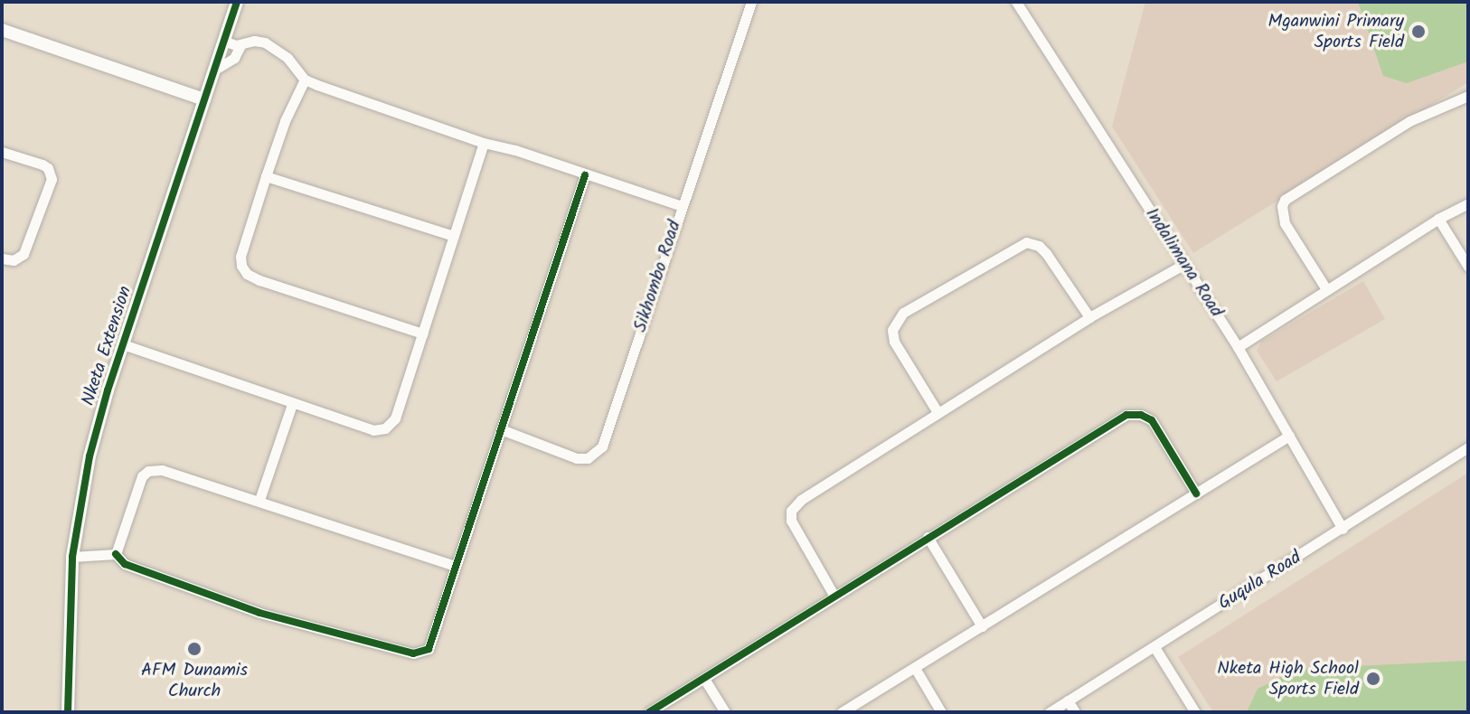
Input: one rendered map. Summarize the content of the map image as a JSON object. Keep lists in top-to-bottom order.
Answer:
{
  "streets": {
    "street": [
      "Indalimana Road",
      "Sikhombo Road",
      "Nketa Extension",
      "Guqula Road"
    ]
  },
  "crossings": [
    ["Indalimana Road", "Guqula Road"]
  ],
  "places": ["Mganwini Primary Sports Field", "AFM Dunamis Church", "Nketa High School Sports Field"]
}
